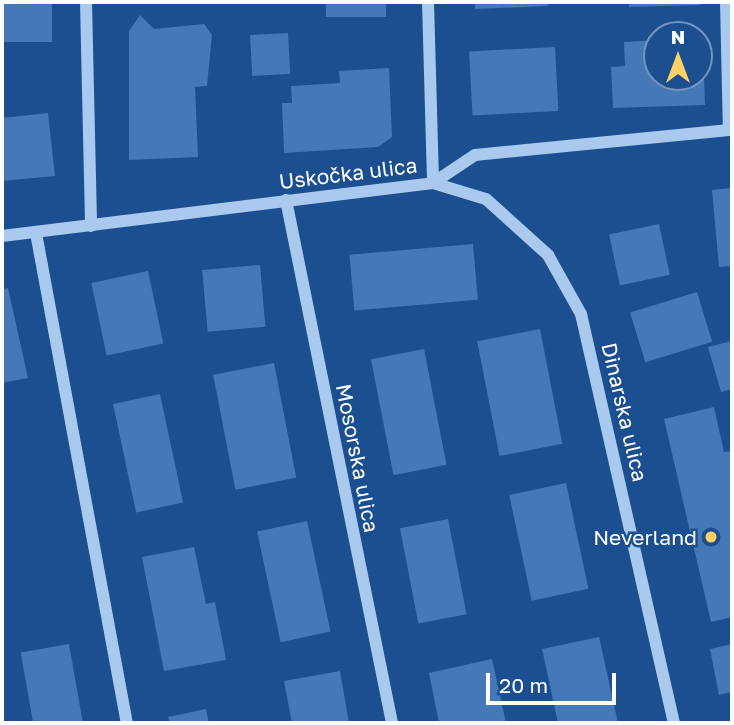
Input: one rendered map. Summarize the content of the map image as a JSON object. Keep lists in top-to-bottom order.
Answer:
{
  "streets": {
    "street": ["Uskočka ulica", "Dinarska ulica", "Mosorska ulica"]
  },
  "crossings": [
    ["Uskočka ulica", "Dinarska ulica"],
    ["Uskočka ulica", "Mosorska ulica"]
  ],
  "places": ["Neverland"],
  "scale_bar": "20 m",
  "north": "top"
}
